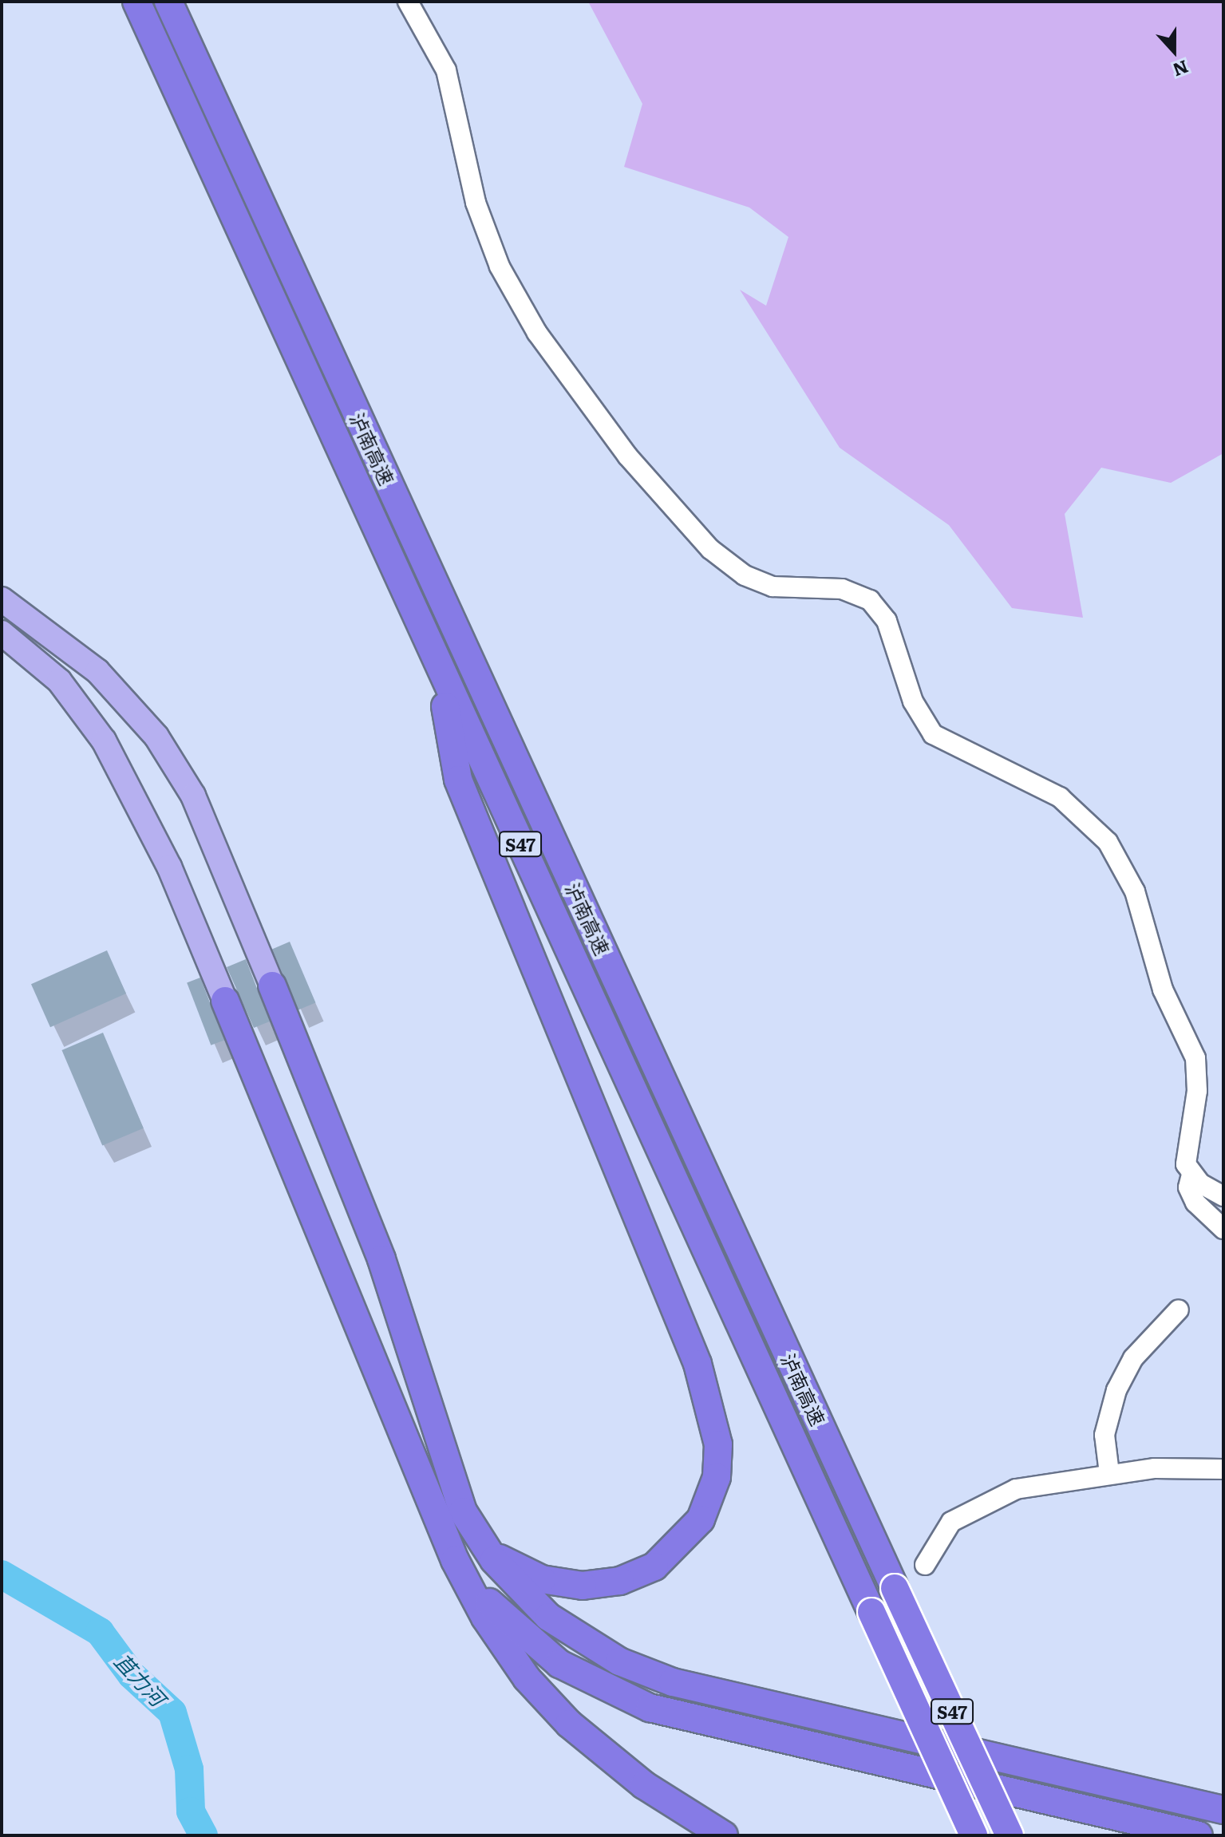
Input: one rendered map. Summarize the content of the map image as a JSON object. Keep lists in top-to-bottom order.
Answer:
{
  "streets": {
    "highway": ["泸南高速", "S47"]
  },
  "water": ["苴力河"],
  "north": "bottom"
}
